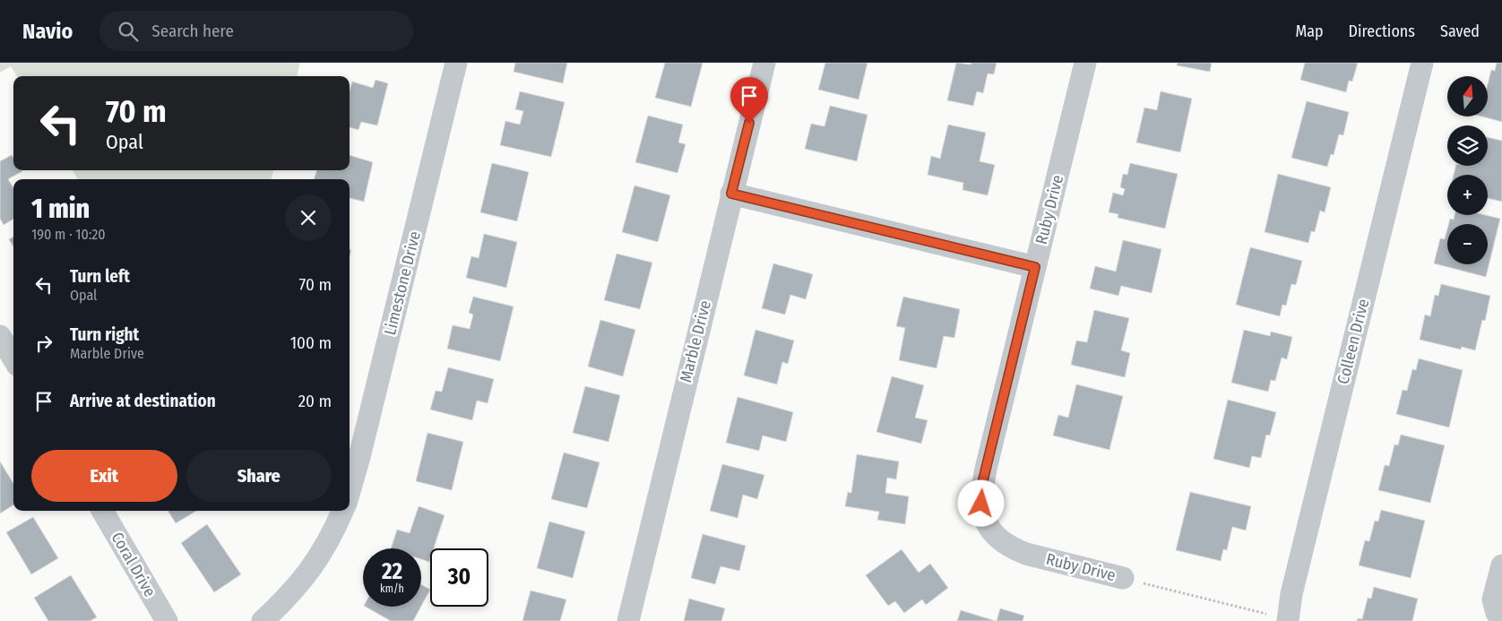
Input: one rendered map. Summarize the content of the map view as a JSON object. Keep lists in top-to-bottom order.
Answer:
{
  "streets": {
    "street": [
      "Ruby Drive",
      "Limestone Drive",
      "Marble Drive",
      "Colleen Drive",
      "Coral Drive"
    ]
  },
  "north": "top",
  "page": {
    "header": "Navio",
    "search": "Search here",
    "nav": ["Map", "Directions", "Saved"],
    "map_buttons": ["+", "−"],
    "turn": ["70 m", "Opal"],
    "heading": ["1 min", "190 m · 10:20"],
    "list": [
      {
        "name": "Turn left",
        "note": "Opal",
        "value": "70 m"
      },
      {
        "name": "Turn right",
        "note": "Marble Drive",
        "value": "100 m"
      },
      {
        "name": "Arrive at destination",
        "value": "20 m"
      }
    ],
    "buttons": ["Exit", "Share"],
    "speed": "22 km/h",
    "limit": "30"
  }
}
